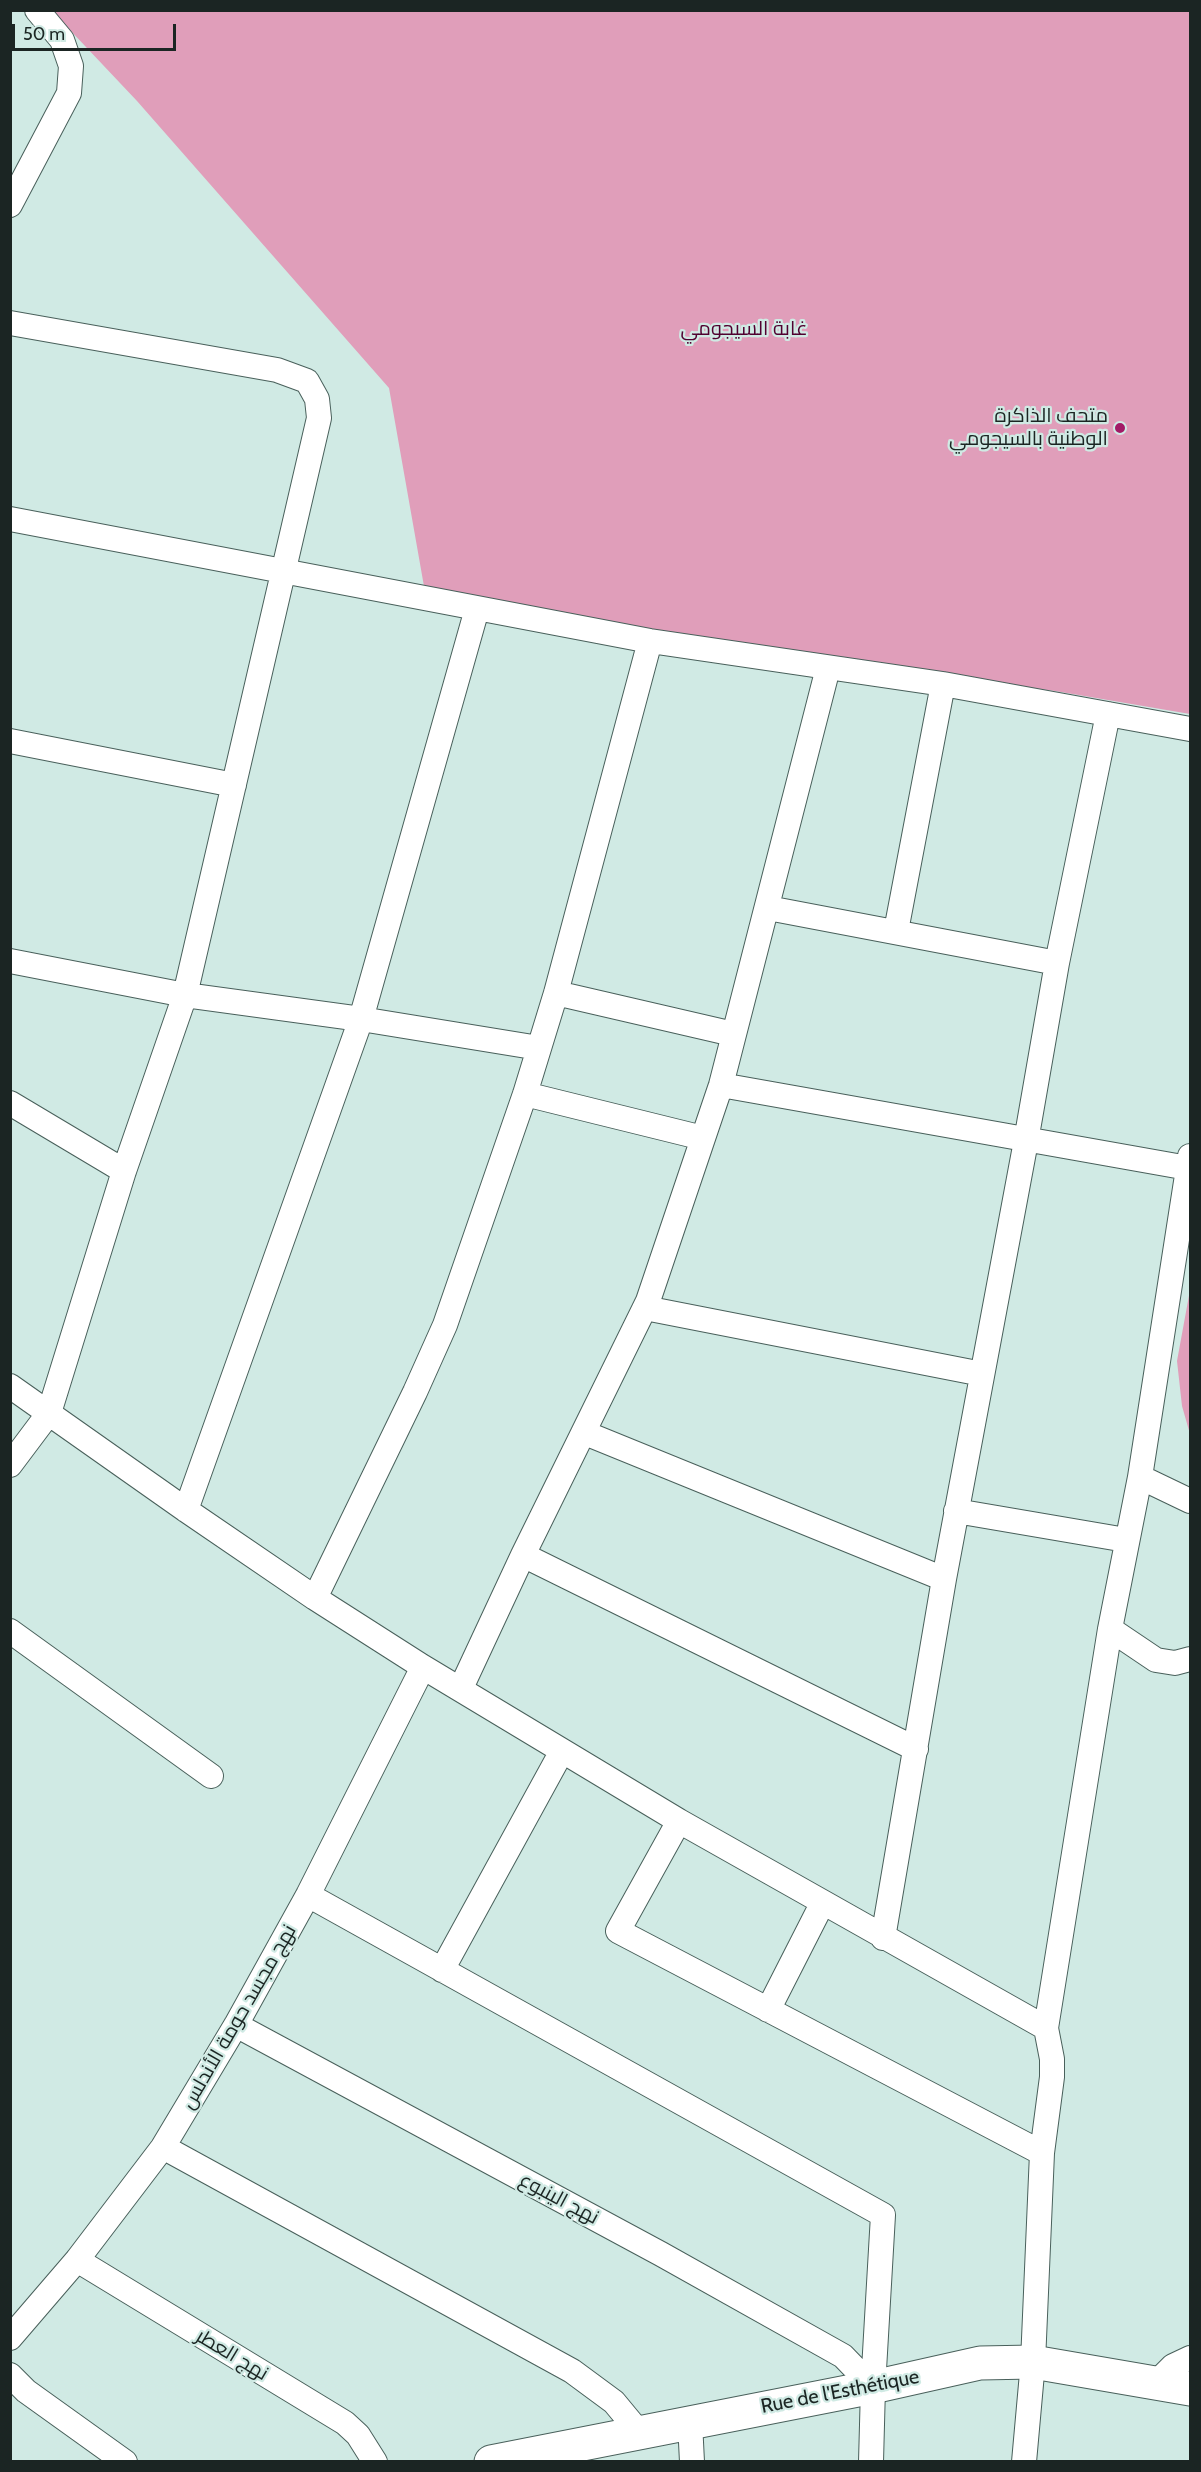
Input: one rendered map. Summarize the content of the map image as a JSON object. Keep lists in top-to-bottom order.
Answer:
{
  "streets": {
    "street": [
      "نهج مجسد حومة الأندلس",
      "نهج الينبوع",
      "نهج العطر",
      "Rue de l'Esthétique"
    ]
  },
  "crossings": [
    ["نهج مجسد حومة الأندلس", "نهج الينبوع"],
    ["نهج مجسد حومة الأندلس", "نهج العطر"],
    ["نهج الينبوع", "Rue de l'Esthétique"]
  ],
  "parks": ["غابة السيجومي"],
  "places": ["متحف الذاكرة الوطنية بالسيجومي"],
  "scale_bar": "50 m"
}
